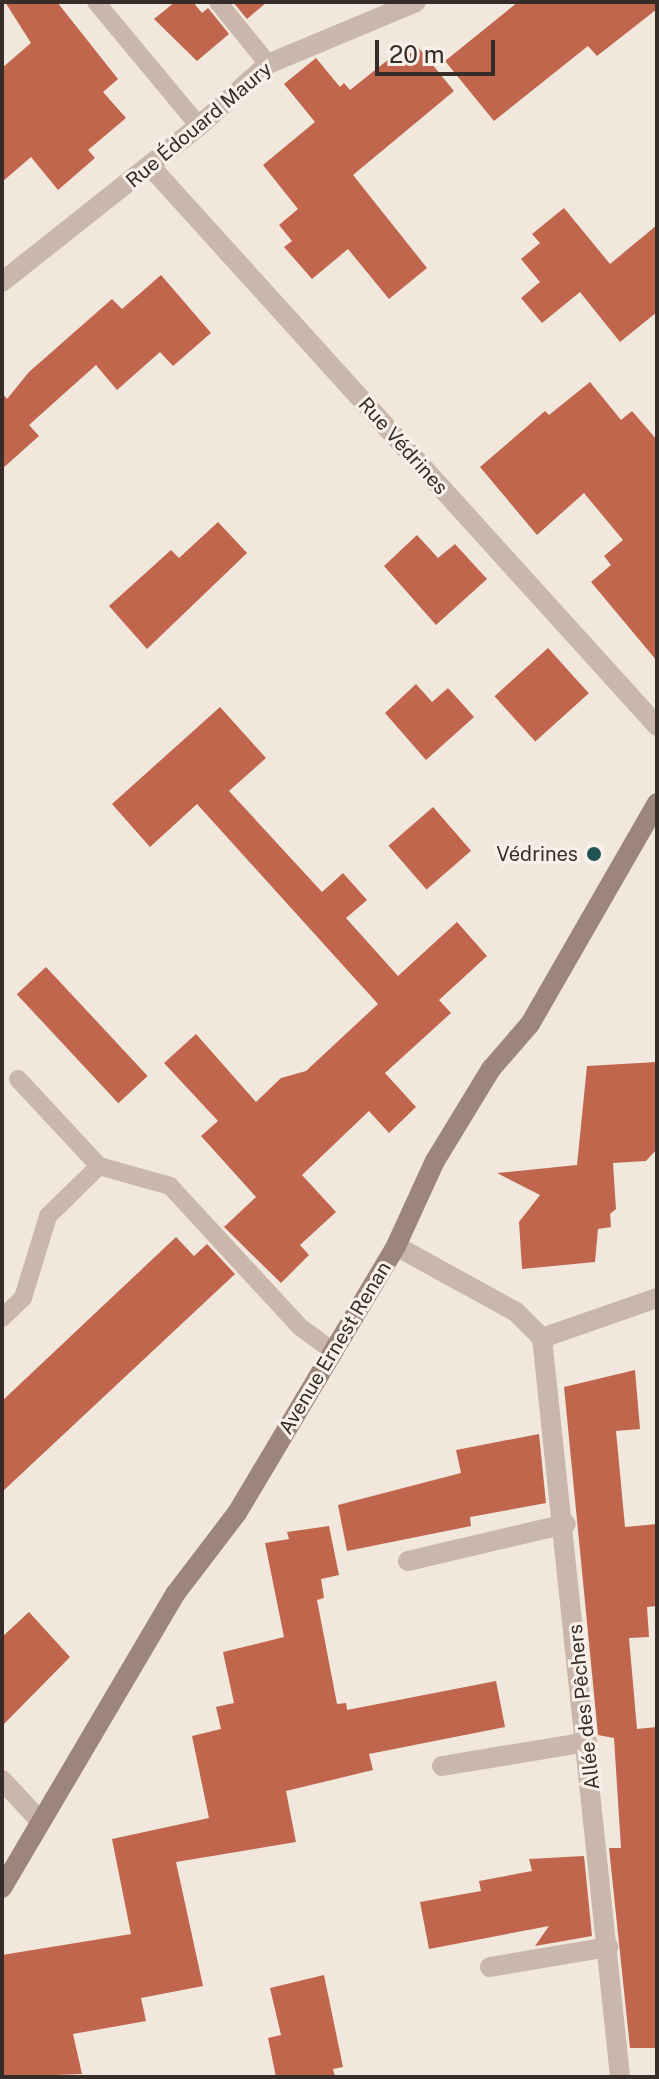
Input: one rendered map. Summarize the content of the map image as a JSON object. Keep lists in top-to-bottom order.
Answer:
{
  "streets": {
    "street": [
      "Rue Édouard Maury",
      "Rue Védrines",
      "Avenue Ernest Renan",
      "Allée des Pêchers"
    ]
  },
  "crossings": [
    ["Rue Édouard Maury", "Rue Védrines"]
  ],
  "places": ["Védrines"],
  "scale_bar": "20 m"
}
